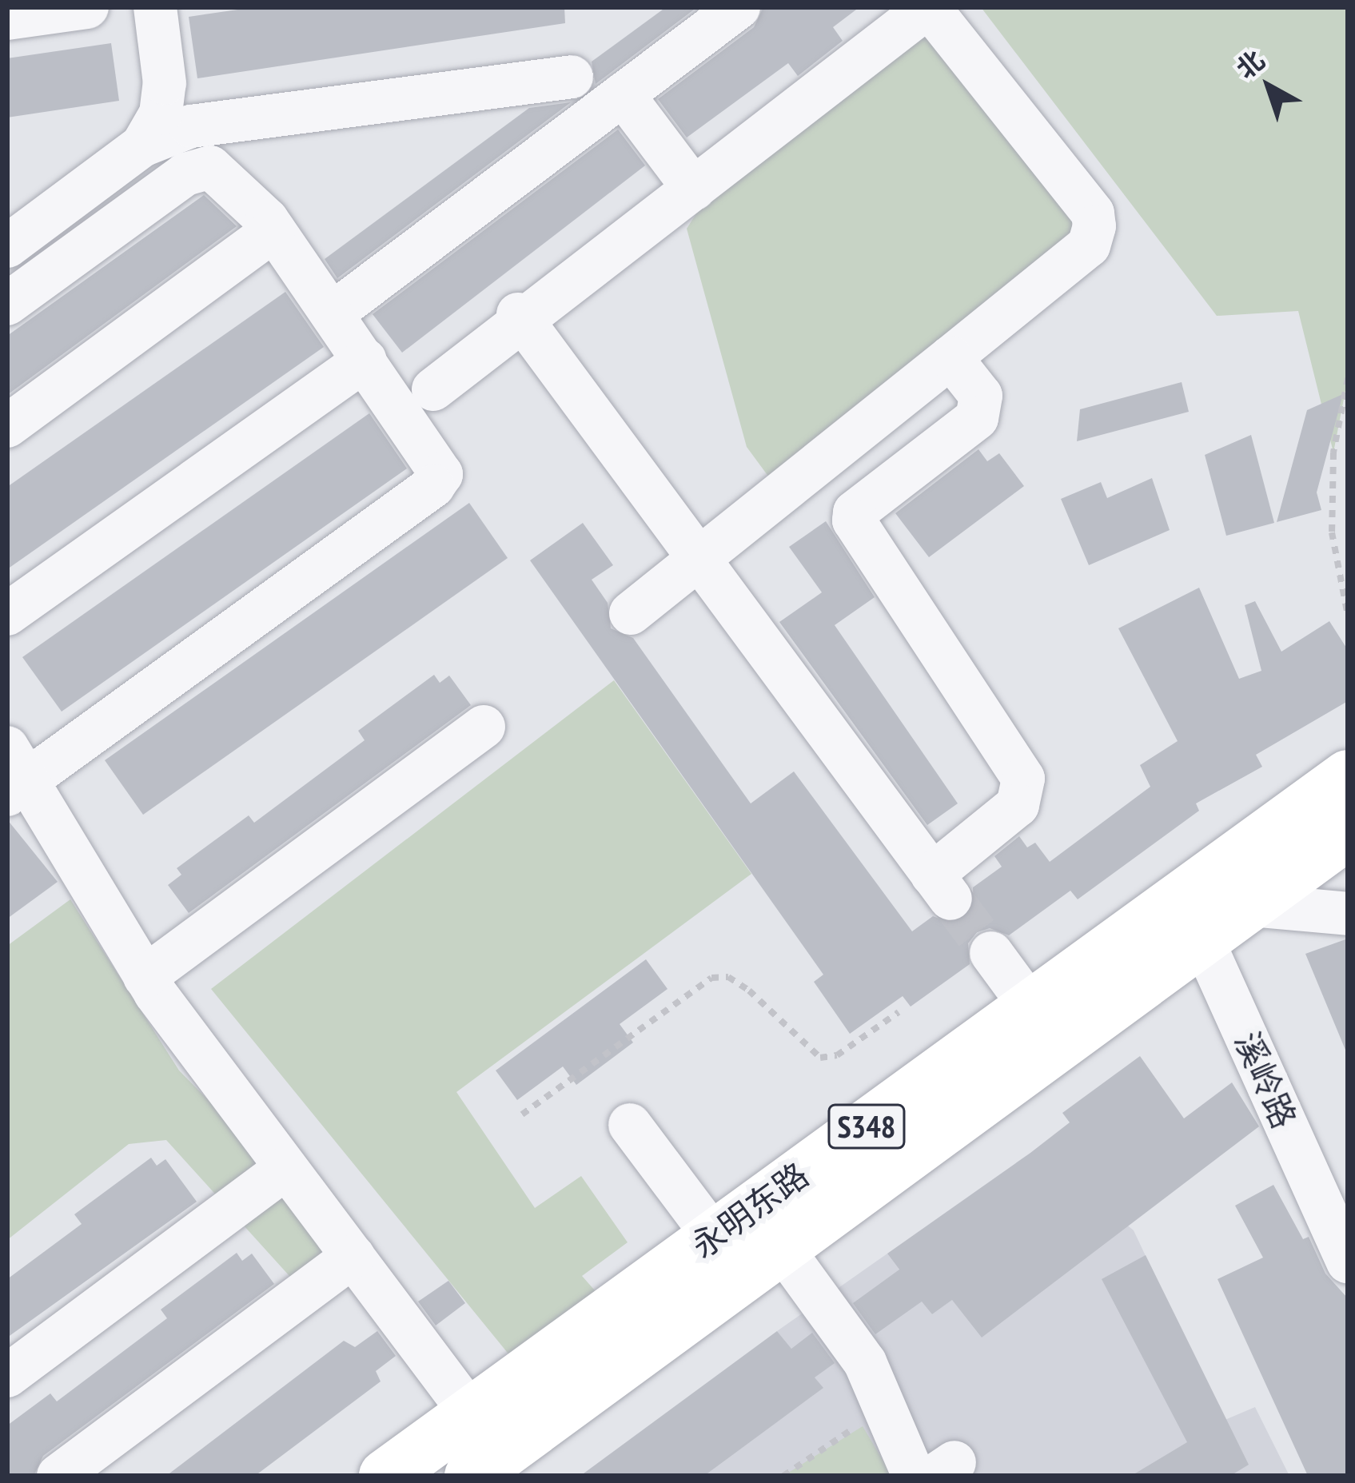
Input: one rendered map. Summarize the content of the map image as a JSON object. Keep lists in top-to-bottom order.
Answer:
{
  "streets": {
    "main road": ["S348", "永明东路"],
    "street": ["溪岭路"]
  },
  "crossings": [
    ["溪岭路", "永明东路"]
  ],
  "north": "top left"
}
